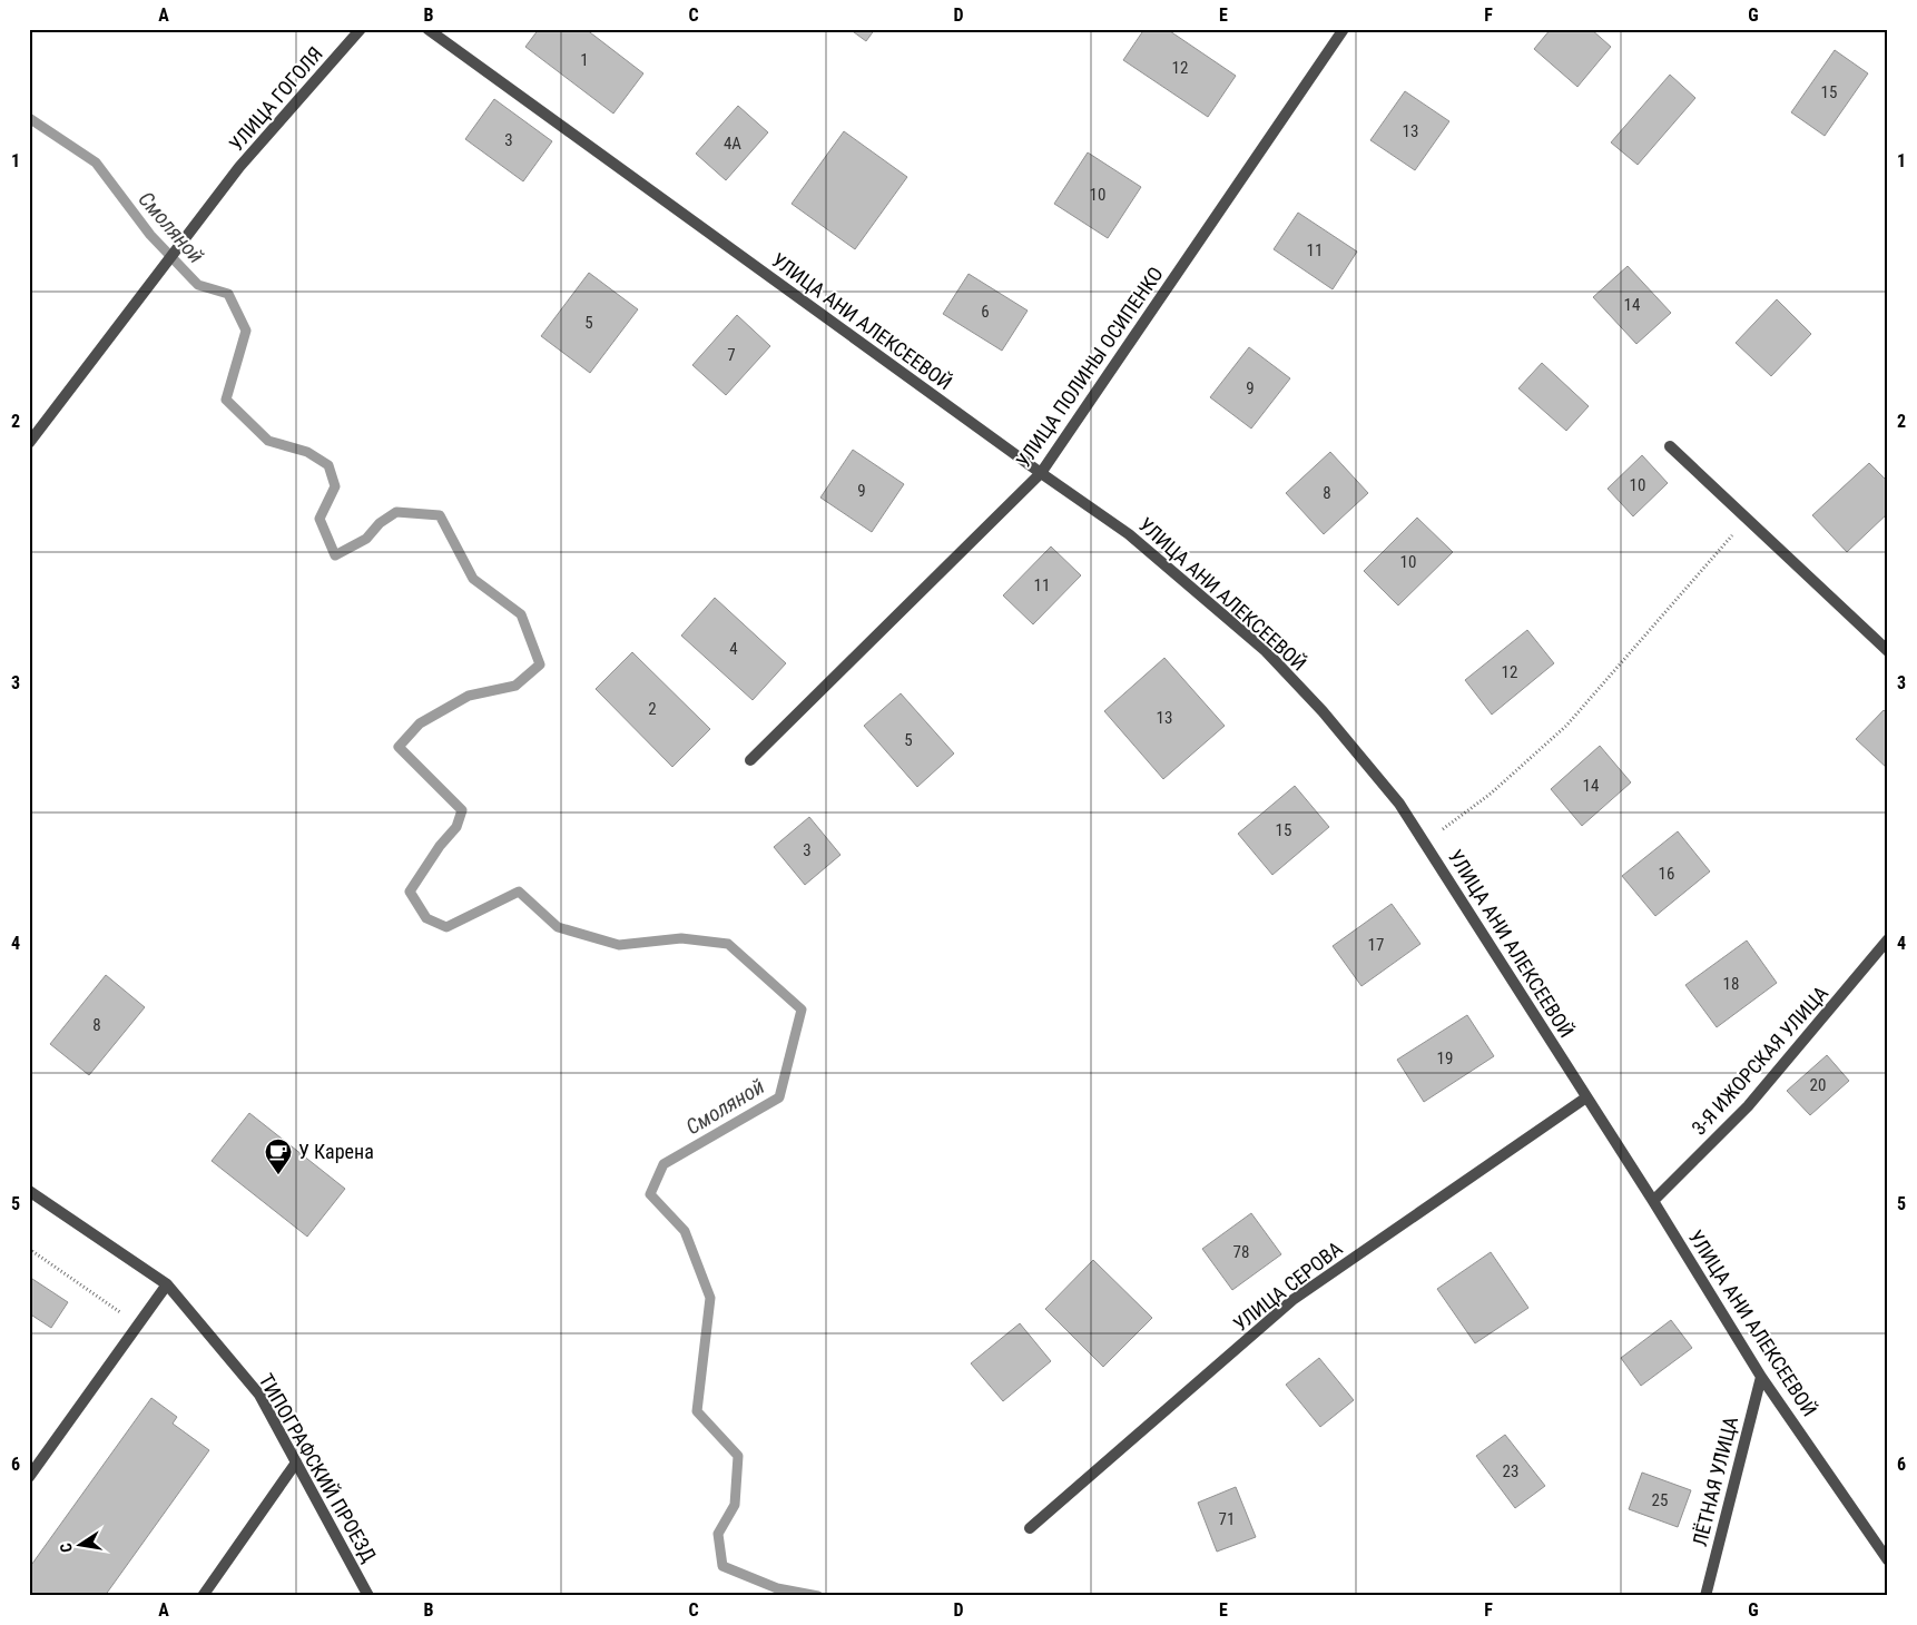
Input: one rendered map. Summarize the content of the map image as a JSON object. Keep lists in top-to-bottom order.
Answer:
{
  "streets": {
    "street": [
      "УЛИЦА ГОГОЛЯ",
      "УЛИЦА АНИ АЛЕКСЕЕВОЙ",
      "УЛИЦА ПОЛИНЫ ОСИПЕНКО",
      "3-Я ИЖОРСКАЯ УЛИЦА",
      "УЛИЦА СЕРОВА",
      "ТИПОГРАФСКИЙ ПРОЕЗД",
      "ЛЁТНАЯ УЛИЦА"
    ]
  },
  "crossings": [
    ["УЛИЦА АНИ АЛЕКСЕЕВОЙ", "УЛИЦА ПОЛИНЫ ОСИПЕНКО"],
    ["УЛИЦА АНИ АЛЕКСЕЕВОЙ", "3-Я ИЖОРСКАЯ УЛИЦА"],
    ["УЛИЦА АНИ АЛЕКСЕЕВОЙ", "УЛИЦА СЕРОВА"],
    ["УЛИЦА АНИ АЛЕКСЕЕВОЙ", "ЛЁТНАЯ УЛИЦА"]
  ],
  "water": ["Смоляной"],
  "places": {
    "cafe": ["У Карена"]
  },
  "house_numbers": [
    "1",
    "12",
    "15",
    "13",
    "3",
    "4А",
    "10",
    "11",
    "14",
    "6",
    "5",
    "7",
    "9",
    "10",
    "9",
    "8",
    "10",
    "11",
    "4",
    "12",
    "2",
    "13",
    "5",
    "14",
    "15",
    "3",
    "16",
    "17",
    "18",
    "8",
    "19",
    "20",
    "78",
    "23",
    "25",
    "71"
  ],
  "north": "left",
  "grid": {
    "columns": [
      "A",
      "B",
      "C",
      "D",
      "E",
      "F",
      "G"
    ],
    "rows": [
      "1",
      "2",
      "3",
      "4",
      "5",
      "6"
    ]
  }
}
